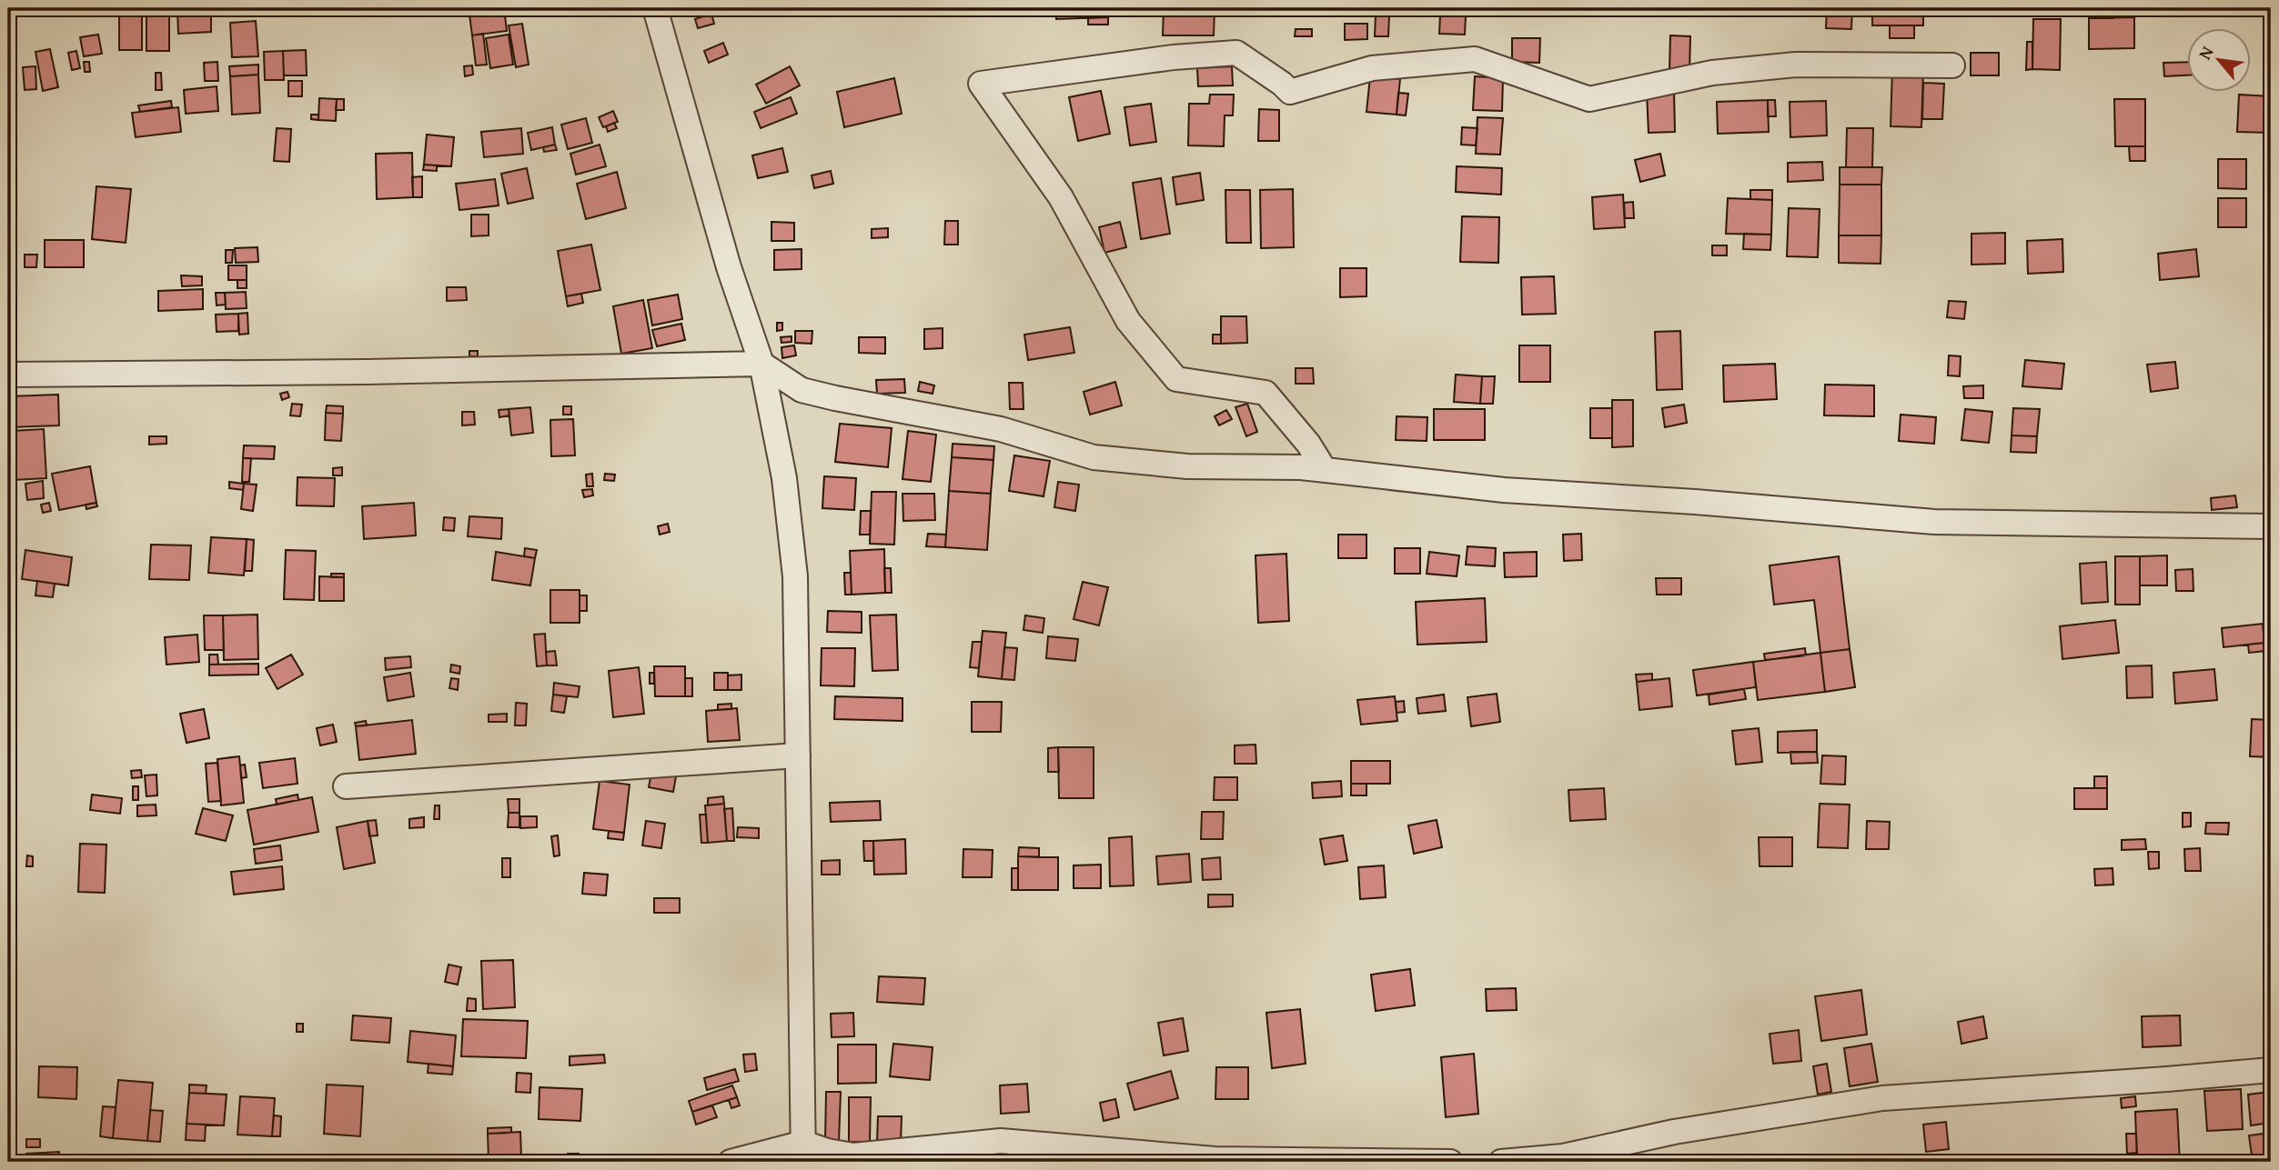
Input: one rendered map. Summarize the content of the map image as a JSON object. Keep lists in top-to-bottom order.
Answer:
{
  "north": "top left"
}
